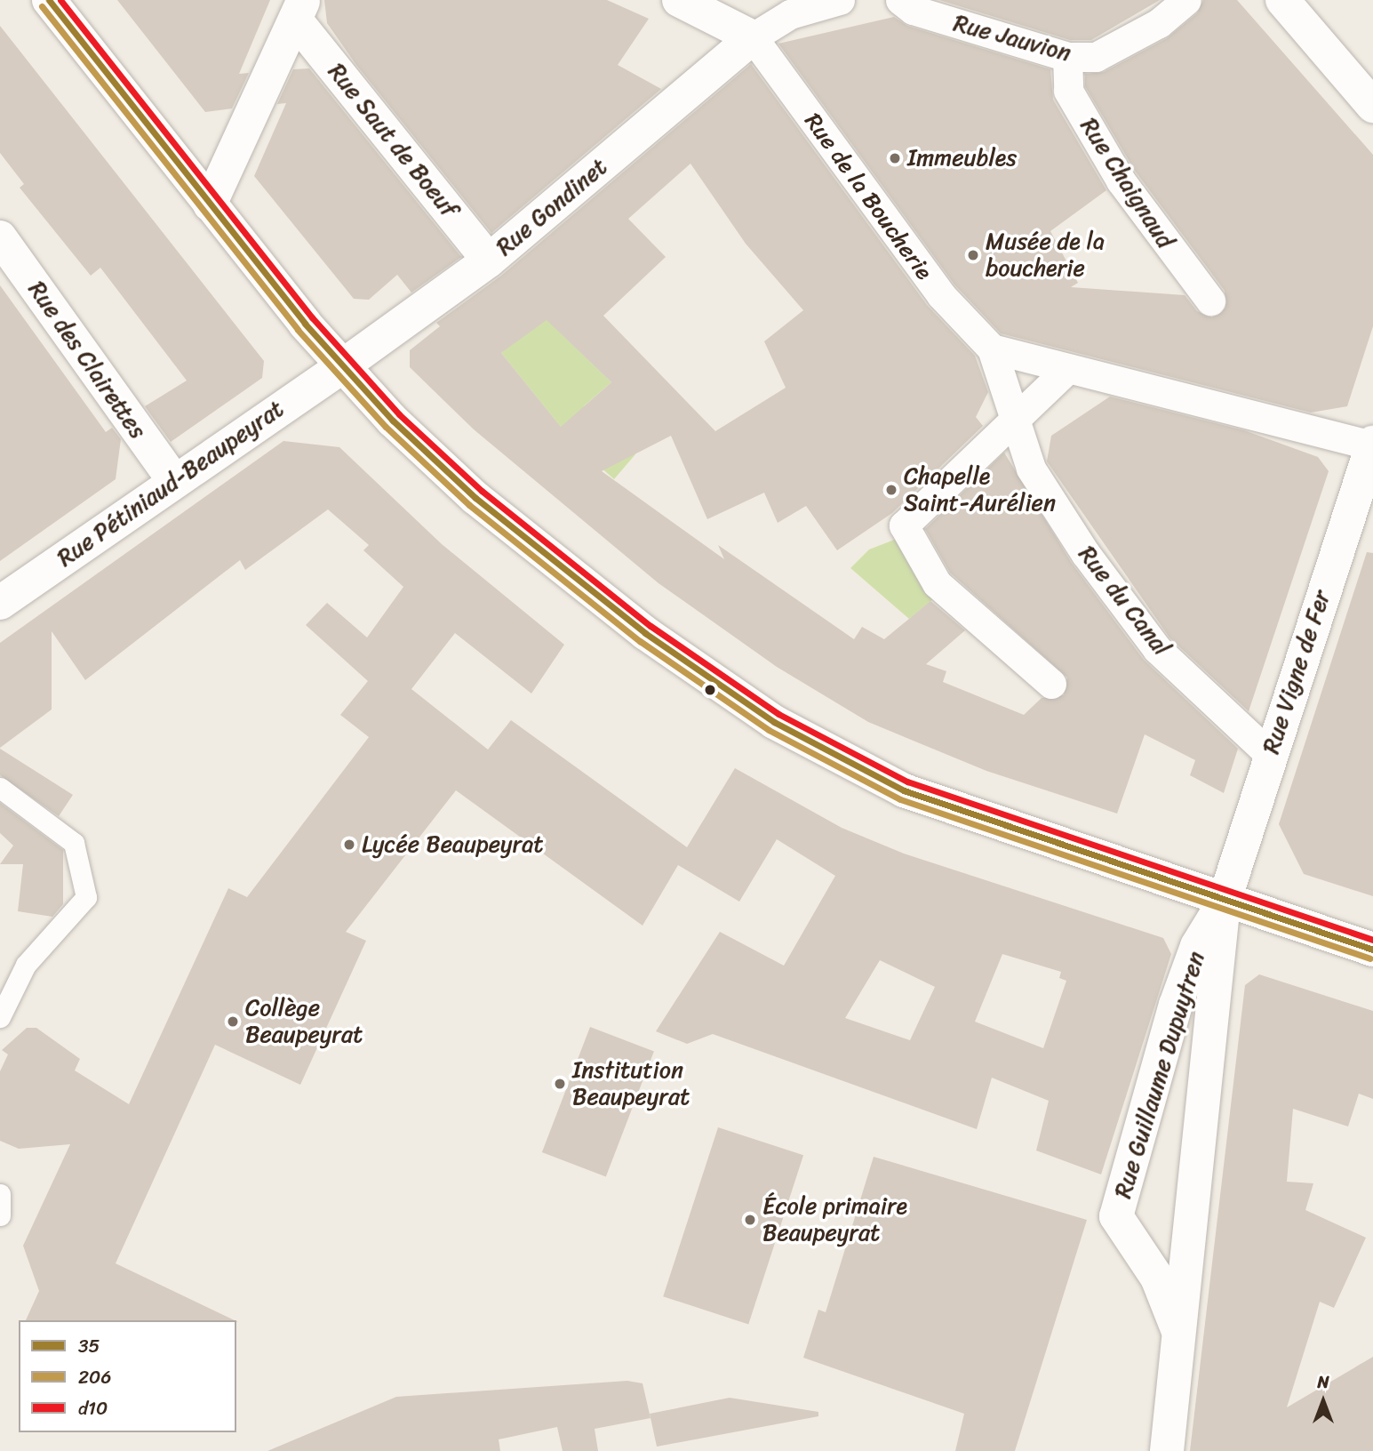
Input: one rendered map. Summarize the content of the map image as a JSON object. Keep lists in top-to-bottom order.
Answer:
{
  "streets": {
    "street": [
      "Rue Jauvion",
      "Rue Saut de Boeuf",
      "Rue Chaignaud",
      "Rue de la Boucherie",
      "Rue Gondinet",
      "Rue des Clairettes",
      "Rue Pétiniaud-Beaupeyrat",
      "Rue du Canal",
      "Rue Vigne de Fer",
      "Rue Guillaume Dupuytren"
    ]
  },
  "crossings": [
    ["Rue Jauvion", "Rue Chaignaud"],
    ["Rue Saut de Boeuf", "Rue Gondinet"],
    ["Rue de la Boucherie", "Rue Gondinet"],
    ["Rue de la Boucherie", "Rue du Canal"],
    ["Rue Gondinet", "Rue Pétiniaud-Beaupeyrat"],
    ["Rue des Clairettes", "Rue Pétiniaud-Beaupeyrat"],
    ["Rue du Canal", "Rue Vigne de Fer"],
    ["Rue Vigne de Fer", "Rue Guillaume Dupuytren"]
  ],
  "places": [
    "Immeubles",
    "Musée de la boucherie",
    "Chapelle Saint-Aurélien",
    "Lycée Beaupeyrat",
    "Collège Beaupeyrat",
    "Institution Beaupeyrat",
    "École primaire Beaupeyrat"
  ],
  "lines": ["transit line 35", "transit line d10", "transit line 206"],
  "legend": ["35", "206", "d10"],
  "north": "top"
}
